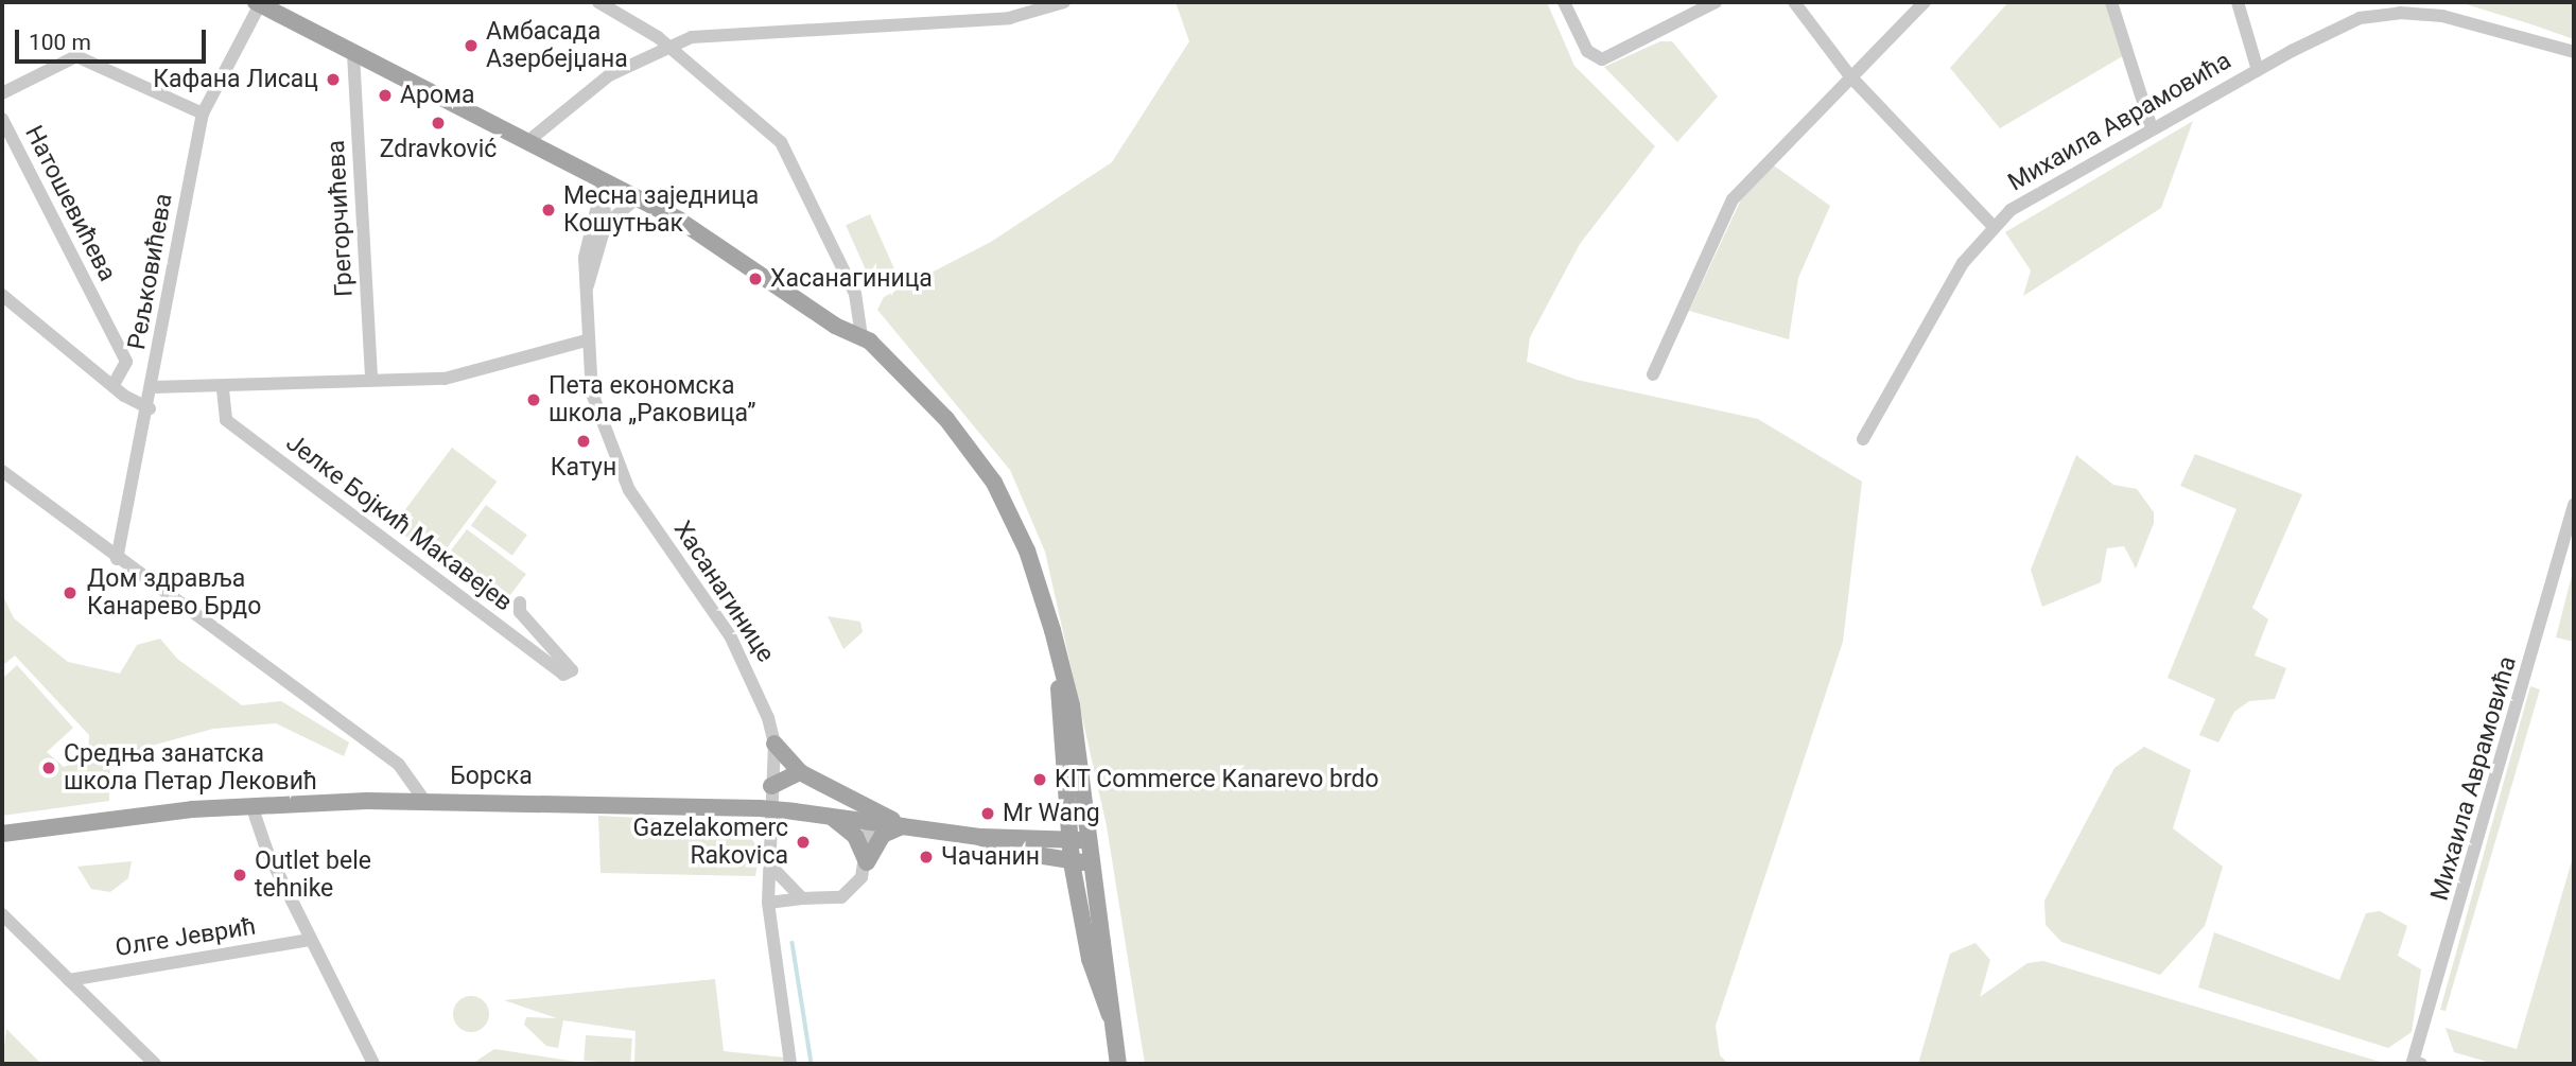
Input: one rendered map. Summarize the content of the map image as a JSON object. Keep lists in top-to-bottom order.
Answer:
{
  "streets": {
    "main road": ["Борска"],
    "street": [
      "Михаила Аврамовића",
      "Натошевићева",
      "Грегорчићева",
      "Рељковићева",
      "Јелке Бојкић Макавејев",
      "Хасанагинице",
      "Олге Јеврић"
    ]
  },
  "places": [
    "Амбасада Азербејџана",
    "Кафана Лисац",
    "Арома",
    "Zdravković",
    "Месна заједница Кошутњак",
    "Хасанагиница",
    "Пета економска школа „Раковица”",
    "Катун",
    "Дом здравља Канарево Брдо",
    "Средња занатска школа Петар Лековић",
    "KIT Commerce Kanarevo brdo",
    "Mr Wang",
    "Gazelakomerc Rakovica",
    "Чачанин",
    "Outlet bele tehnike"
  ],
  "scale_bar": "100 m"
}
